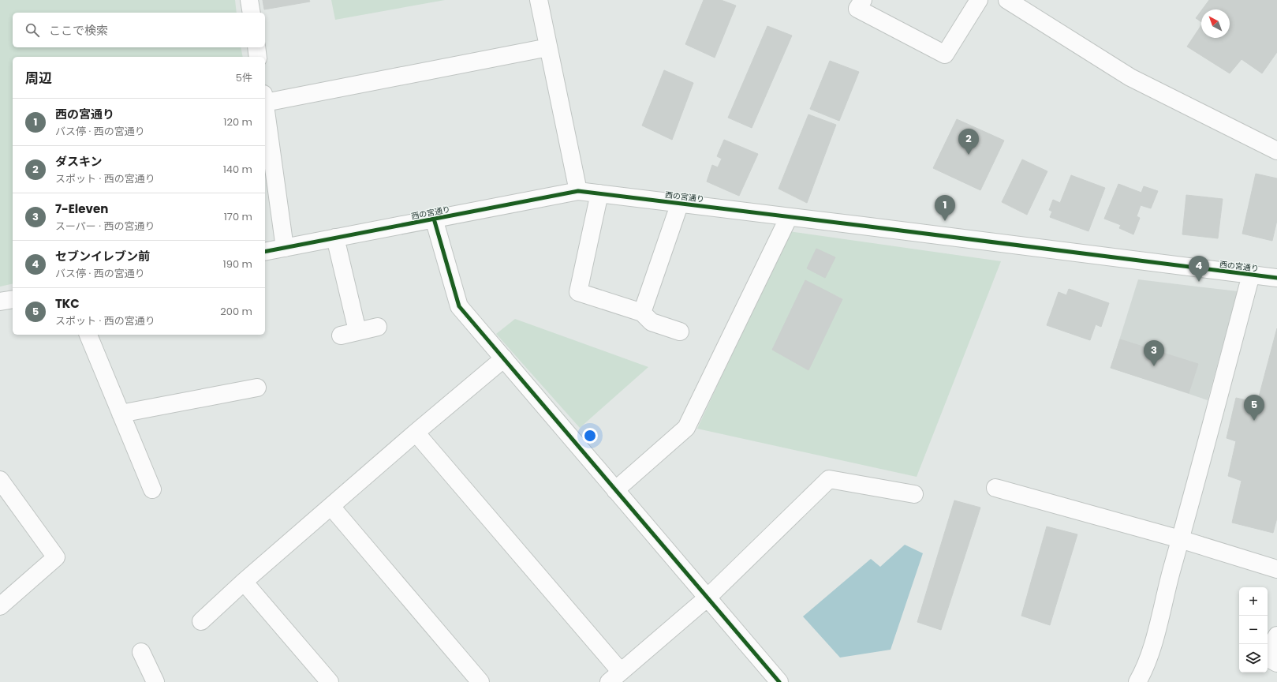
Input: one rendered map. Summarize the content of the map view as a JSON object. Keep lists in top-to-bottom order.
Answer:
{
  "streets": {
    "street": ["西の宮通り"]
  },
  "north": "top left",
  "page": {
    "search": "ここで検索",
    "heading": ["周辺", "5件"],
    "list": [
      {
        "mark": "1",
        "name": "西の宮通り",
        "note": "バス停 · 西の宮通り",
        "value": "120 m"
      },
      {
        "mark": "2",
        "name": "ダスキン",
        "note": "スポット · 西の宮通り",
        "value": "140 m"
      },
      {
        "mark": "3",
        "name": "7-Eleven",
        "note": "スーパー · 西の宮通り",
        "value": "170 m"
      },
      {
        "mark": "4",
        "name": "セブンイレブン前",
        "note": "バス停 · 西の宮通り",
        "value": "190 m"
      },
      {
        "mark": "5",
        "name": "TKC",
        "note": "スポット · 西の宮通り",
        "value": "200 m"
      }
    ],
    "pins": [
      "2",
      "1",
      "4",
      "3",
      "5"
    ],
    "map_buttons": ["+", "−"]
  }
}
